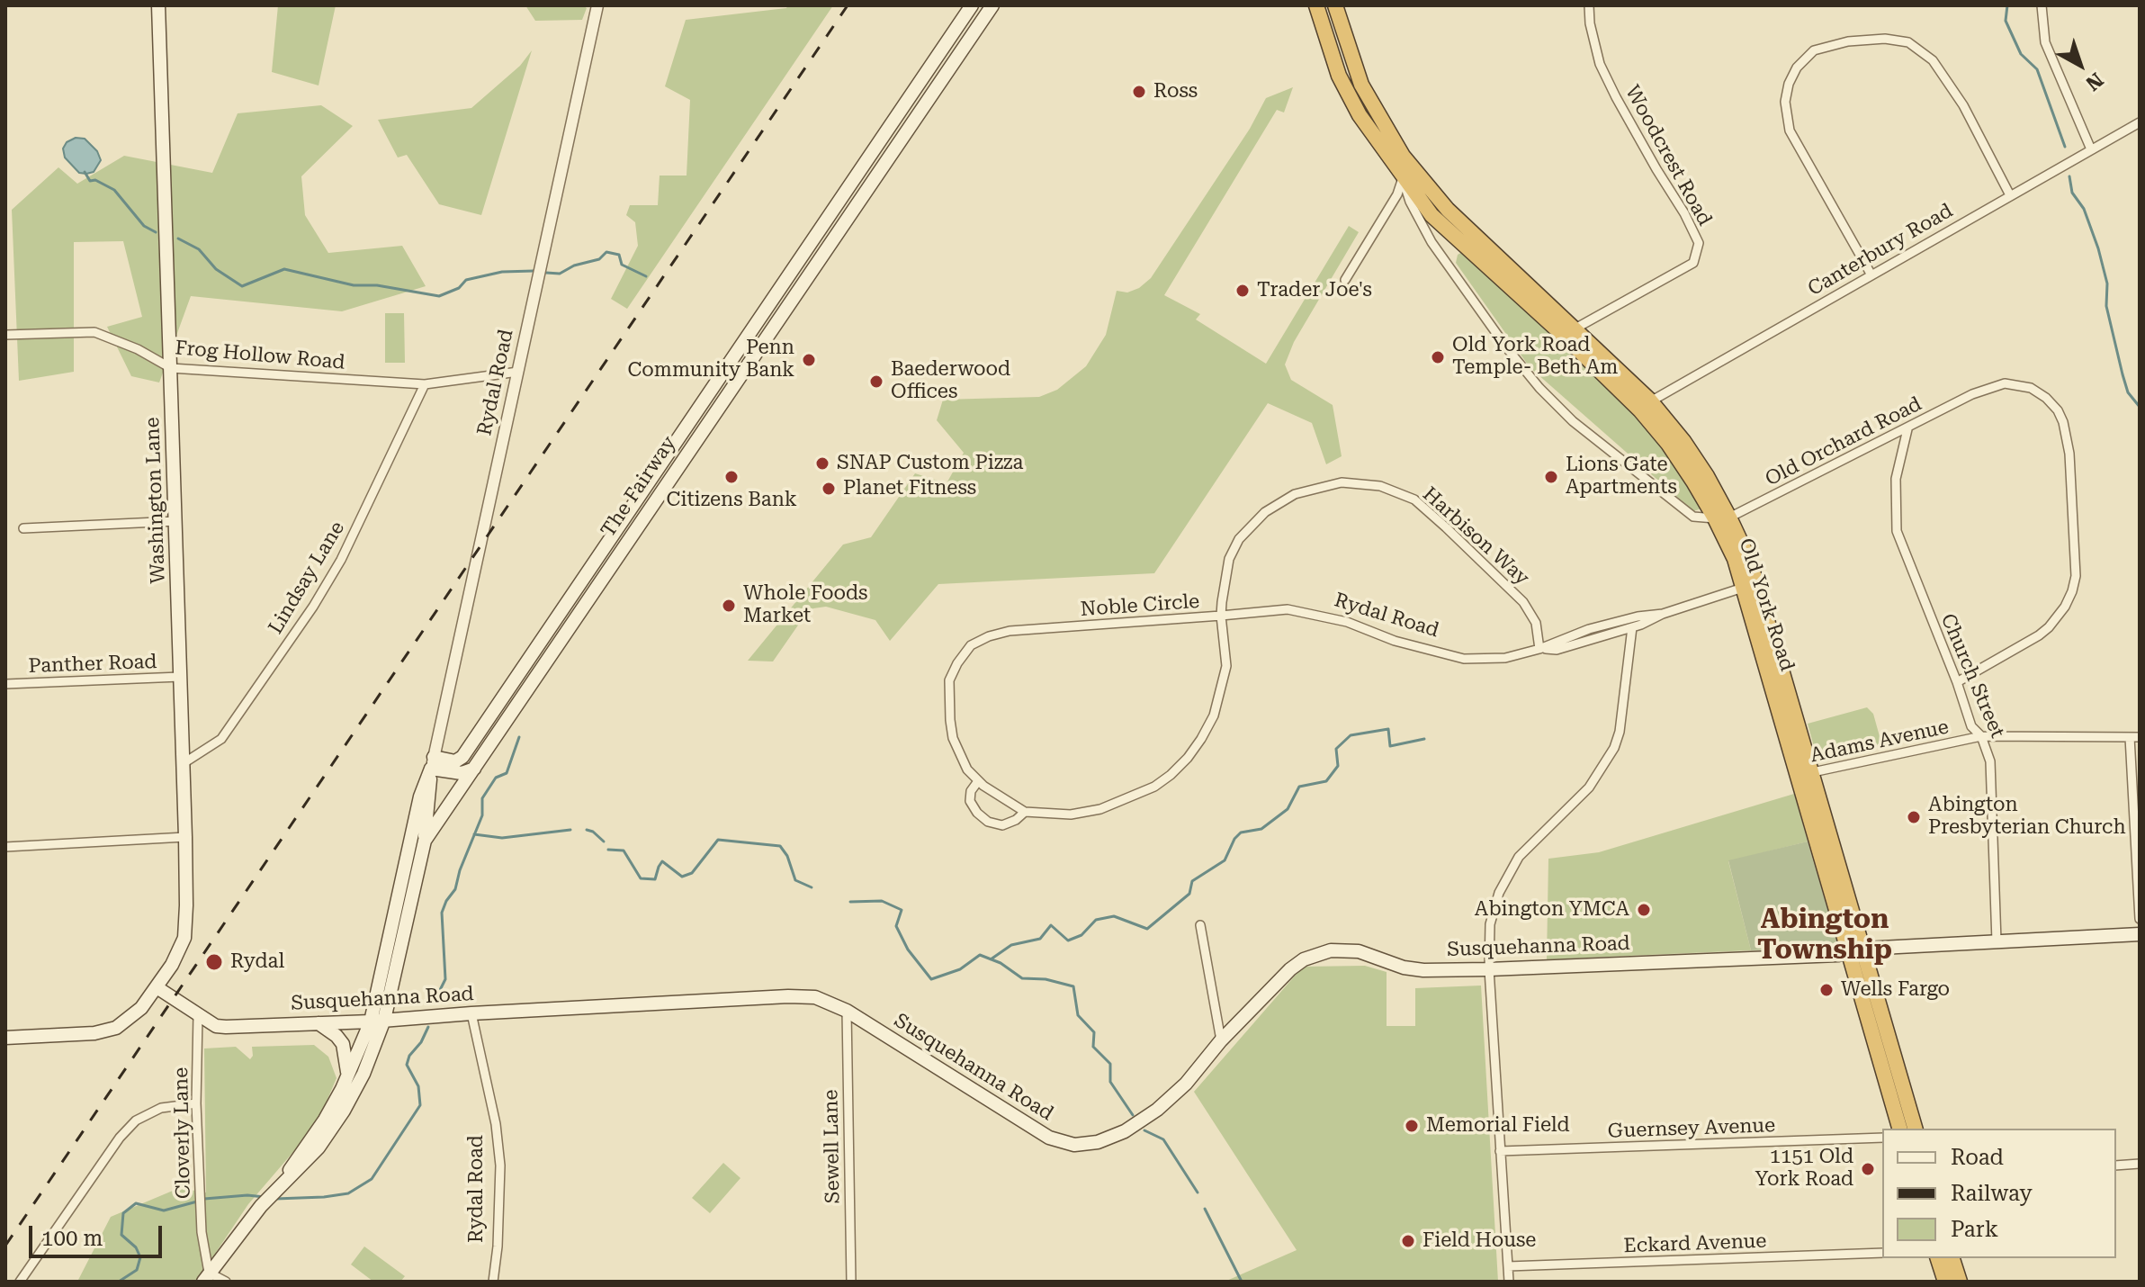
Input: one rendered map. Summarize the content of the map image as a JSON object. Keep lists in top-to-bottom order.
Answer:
{
  "streets": {
    "highway": ["Old York Road"],
    "main road": [
      "Rydal Road",
      "The Fairway",
      "Washington Lane",
      "Susquehanna Road"
    ],
    "street": [
      "Woodcrest Road",
      "Canterbury Road",
      "Frog Hollow Road",
      "Old Orchard Road",
      "Harbison Way",
      "Lindsay Lane",
      "Noble Circle",
      "Panther Road",
      "Church Street",
      "Adams Avenue",
      "Guernsey Avenue",
      "Cloverly Lane",
      "Sewell Lane",
      "Eckard Avenue"
    ]
  },
  "crossings": [
    ["Woodcrest Road", "Old York Road"],
    ["Canterbury Road", "Old York Road"],
    ["Frog Hollow Road", "Rydal Road"],
    ["Frog Hollow Road", "Washington Lane"],
    ["Frog Hollow Road", "Lindsay Lane"],
    ["Rydal Road", "The Fairway"],
    ["Rydal Road", "Harbison Way"],
    ["Rydal Road", "Old York Road"],
    ["Rydal Road", "Noble Circle"],
    ["Rydal Road", "Susquehanna Road"],
    ["Old Orchard Road", "Old York Road"],
    ["Old Orchard Road", "Church Street"],
    ["The Fairway", "Susquehanna Road"],
    ["Washington Lane", "Lindsay Lane"],
    ["Washington Lane", "Panther Road"],
    ["Washington Lane", "Susquehanna Road"],
    ["Harbison Way", "Noble Circle"],
    ["Old York Road", "Adams Avenue"],
    ["Old York Road", "Susquehanna Road"],
    ["Church Street", "Adams Avenue"],
    ["Church Street", "Susquehanna Road"],
    ["Susquehanna Road", "Cloverly Lane"],
    ["Susquehanna Road", "Sewell Lane"]
  ],
  "districts": ["Abington Township"],
  "places": [
    "Ross",
    "Trader Joe's",
    "Old York Road Temple- Beth Am",
    "Penn Community Bank",
    "Baederwood Offices",
    "SNAP Custom Pizza",
    "Citizens Bank",
    "Lions Gate Apartments",
    "Planet Fitness",
    "Whole Foods Market",
    "Abington Presbyterian Church",
    "Abington YMCA",
    "Rydal",
    "Wells Fargo",
    "Memorial Field",
    "1151 Old York Road",
    "Field House"
  ],
  "legend": ["Road", "Railway", "Park"],
  "scale_bar": "100 m",
  "north": "bottom right"
}
